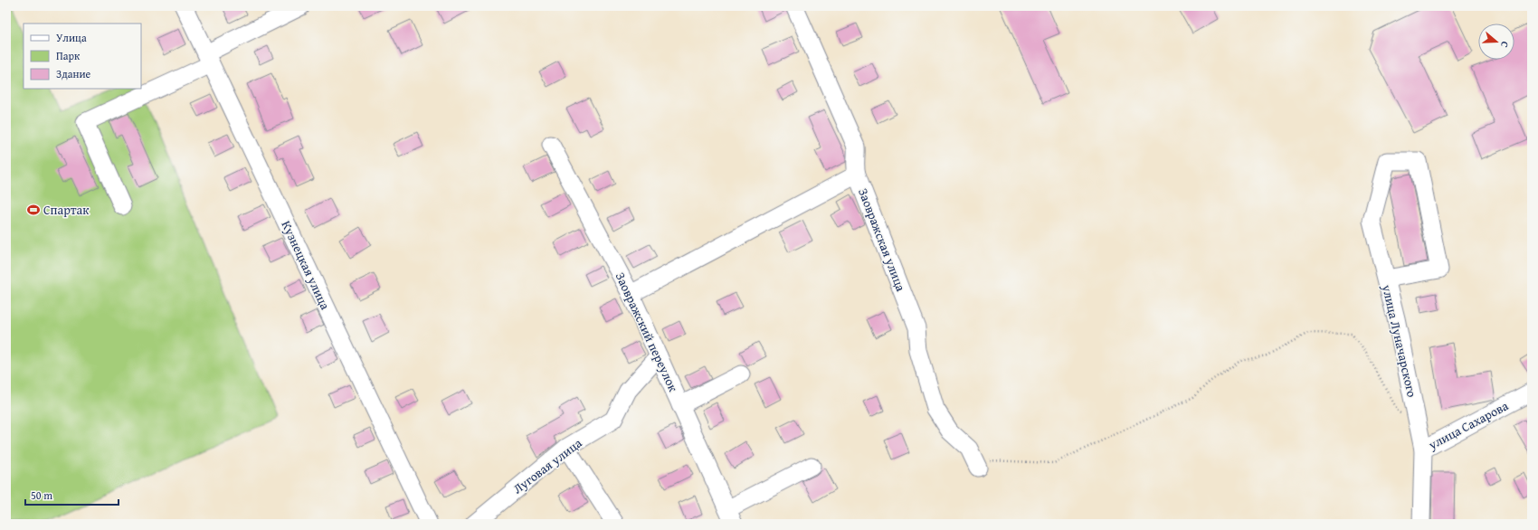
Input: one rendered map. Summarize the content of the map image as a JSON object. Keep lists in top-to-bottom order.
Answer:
{
  "streets": {
    "street": [
      "Заовражская улица",
      "Кузнецкая улица",
      "Заовражский переулок",
      "улица Луначарского",
      "улица Сахарова",
      "Луговая улица"
    ]
  },
  "crossings": [
    ["Заовражский переулок", "Луговая улица"],
    ["улица Луначарского", "улица Сахарова"]
  ],
  "places": {
    "sports": ["Спартак"]
  },
  "legend": ["Улица", "Парк", "Здание"],
  "scale_bar": "50 m",
  "north": "right"
}
